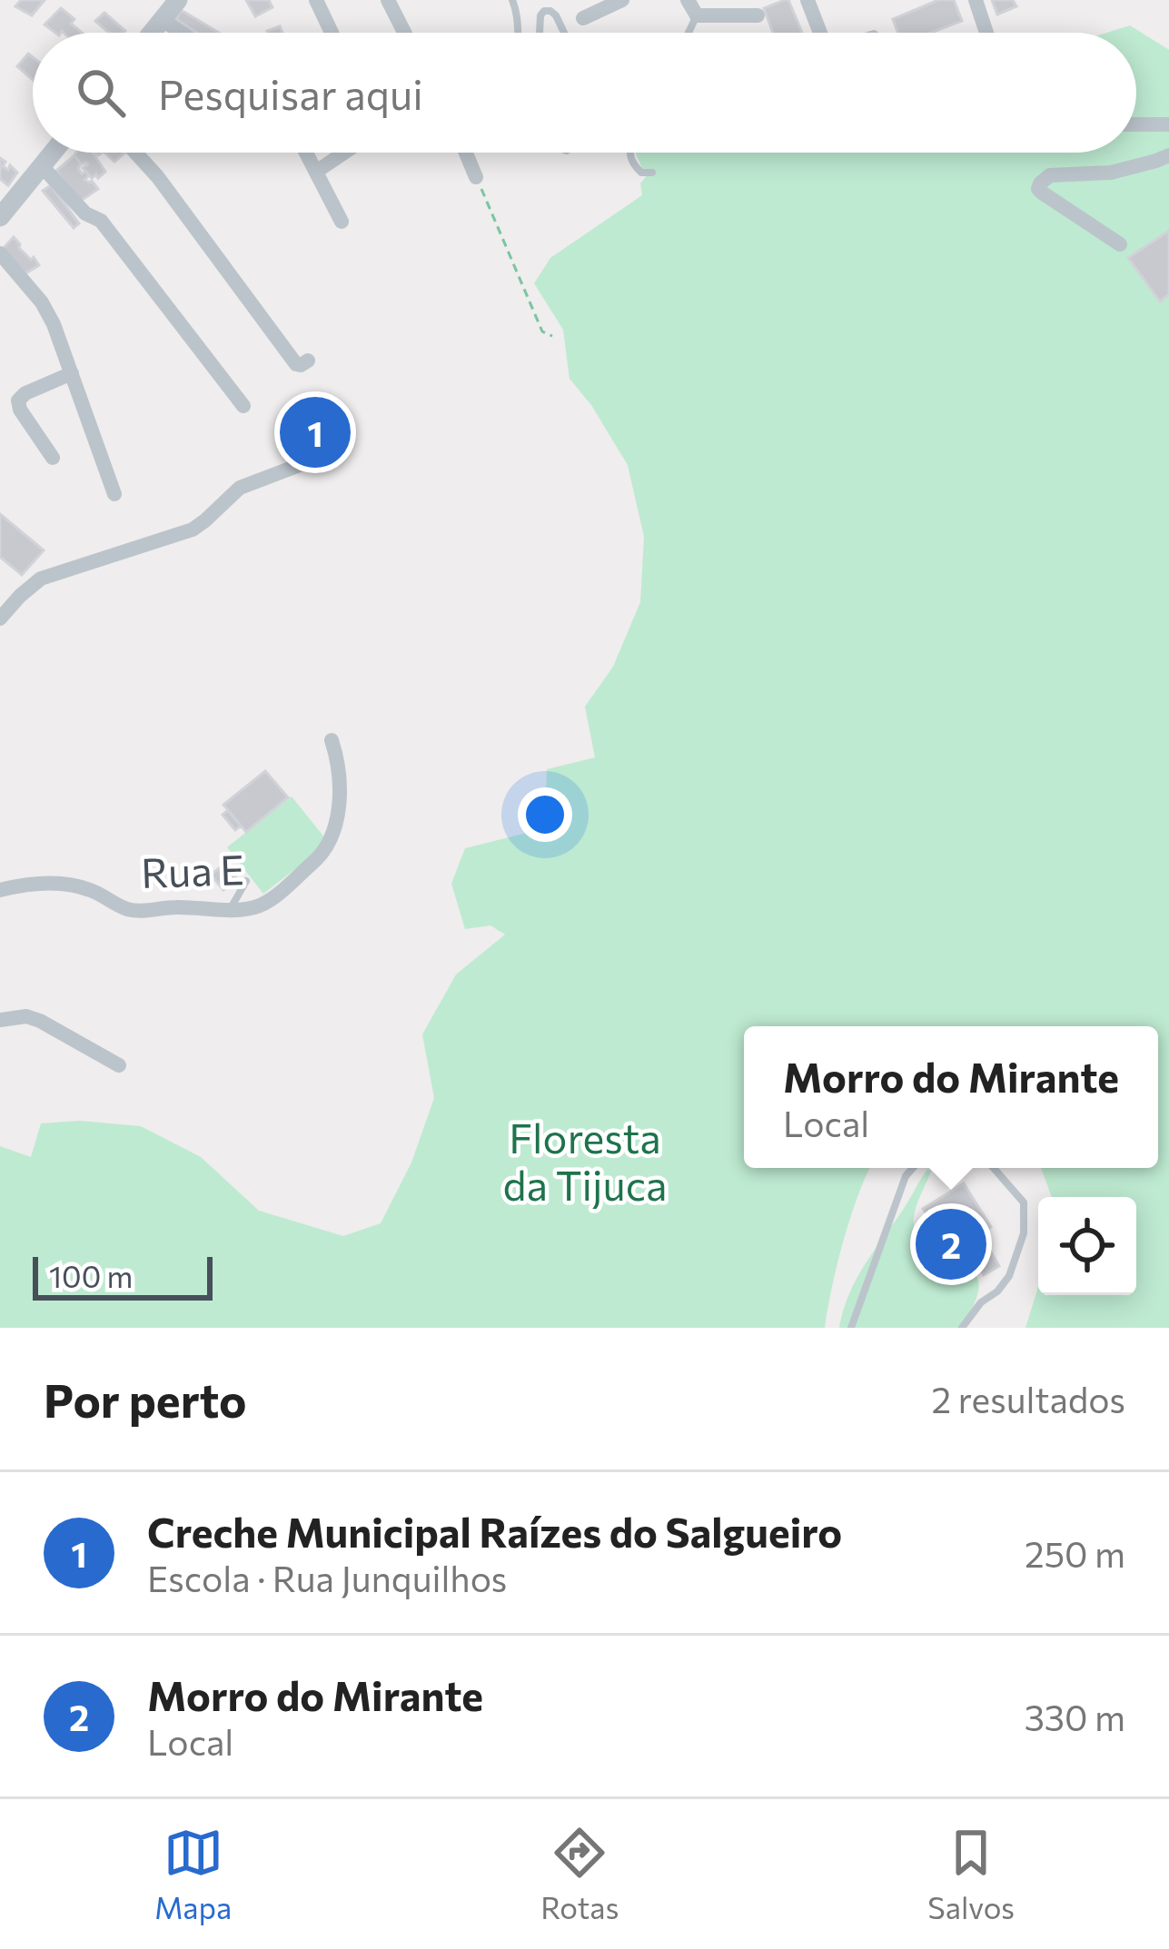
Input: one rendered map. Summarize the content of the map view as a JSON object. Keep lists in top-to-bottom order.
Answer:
{
  "streets": {
    "street": ["Rua E"]
  },
  "parks": ["Floresta da Tijuca"],
  "scale_bar": "100 m",
  "page": {
    "search": "Pesquisar aqui",
    "pins": ["1", "2"],
    "popup": ["Morro do Mirante", "Local"],
    "scale": "100 m",
    "heading": ["Por perto", "2 resultados"],
    "list": [
      {
        "mark": "1",
        "name": "Creche Municipal Raízes do Salgueiro",
        "note": "Escola · Rua Junquilhos",
        "value": "250 m"
      },
      {
        "mark": "2",
        "name": "Morro do Mirante",
        "note": "Local",
        "value": "330 m"
      }
    ],
    "nav": ["Mapa", "Rotas", "Salvos"]
  }
}
